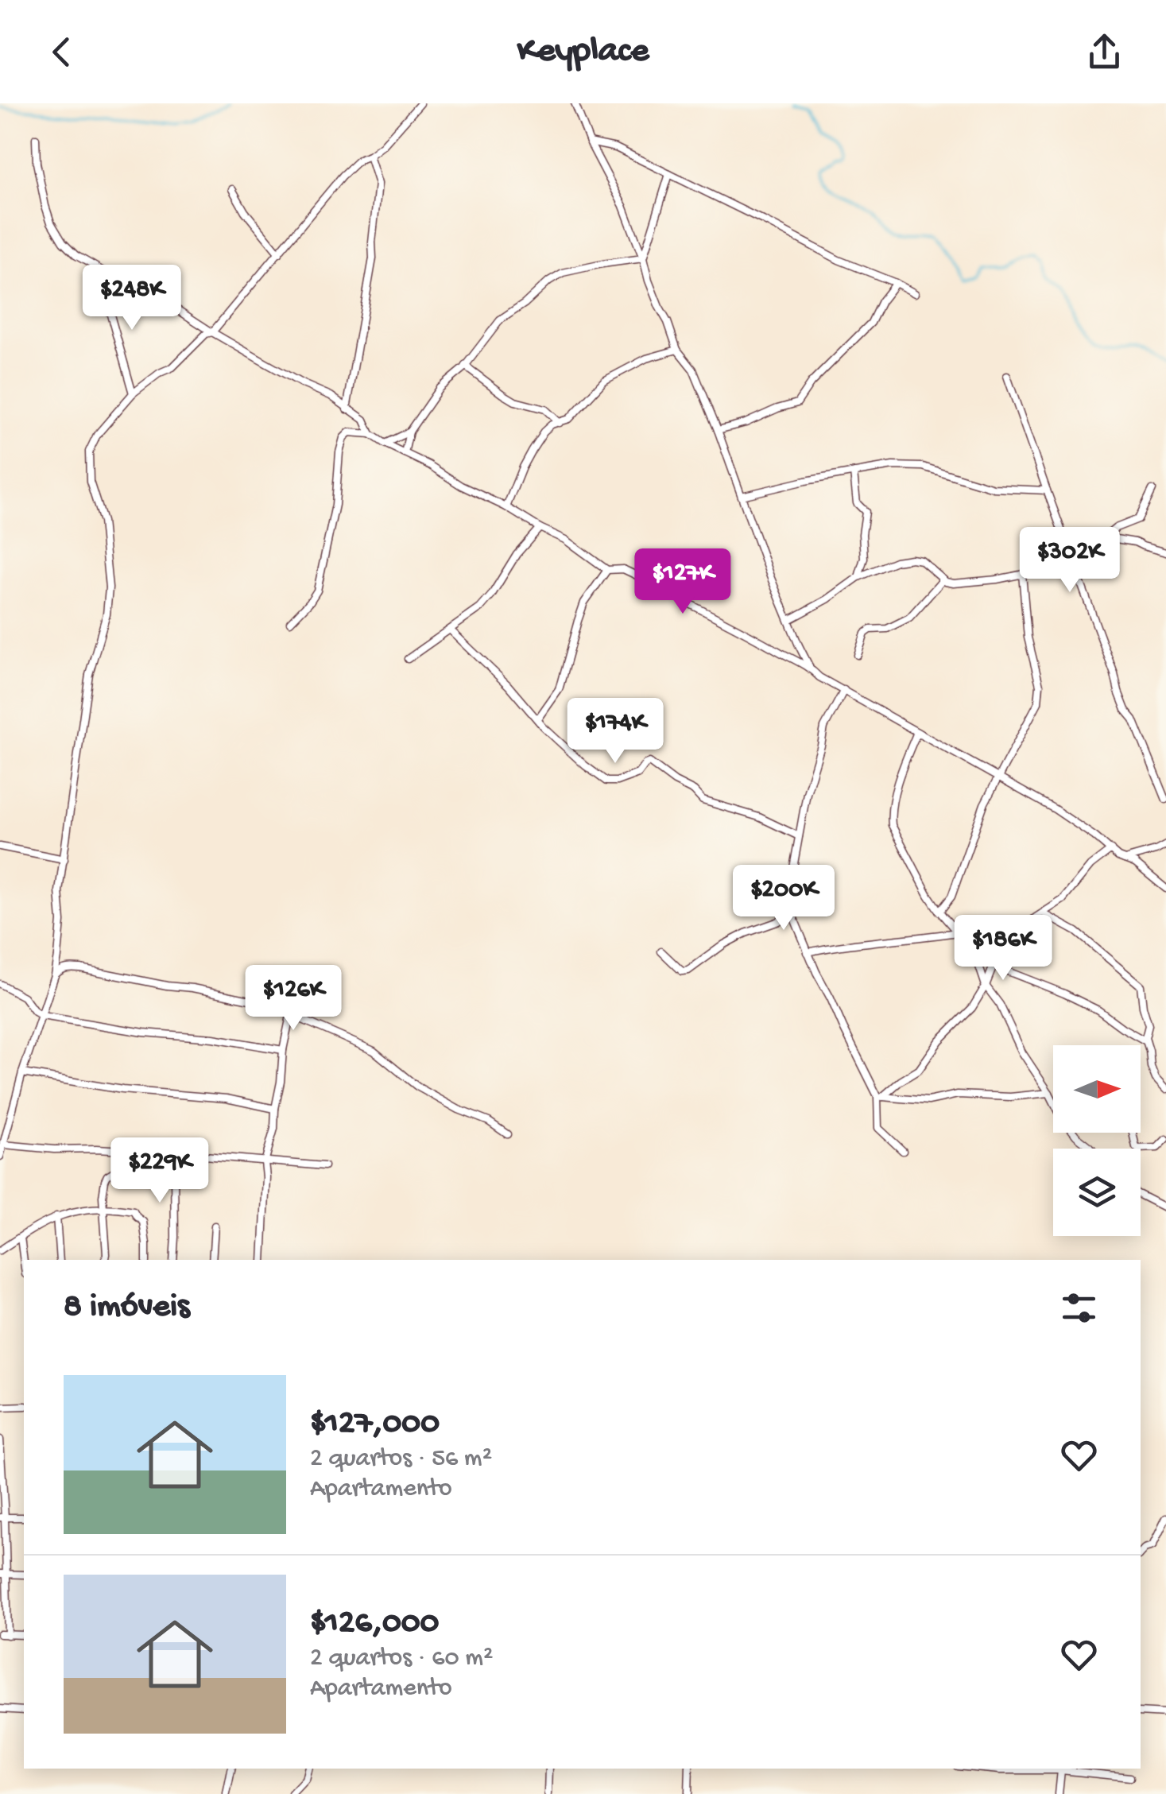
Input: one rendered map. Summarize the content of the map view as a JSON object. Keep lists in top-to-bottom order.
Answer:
{
  "north": "right",
  "page": {
    "header": "Keyplace",
    "price": [
      "$248K",
      "$302K",
      "$127K",
      "$174K",
      "$200K",
      "$186K",
      "$126K",
      "$229K"
    ],
    "heading": "8 imóveis",
    "list": [
      {
        "name": "$127,000",
        "note": "2 quartos · 56 m² · Apartamento"
      },
      {
        "name": "$126,000",
        "note": "2 quartos · 60 m² · Apartamento"
      }
    ]
  }
}
